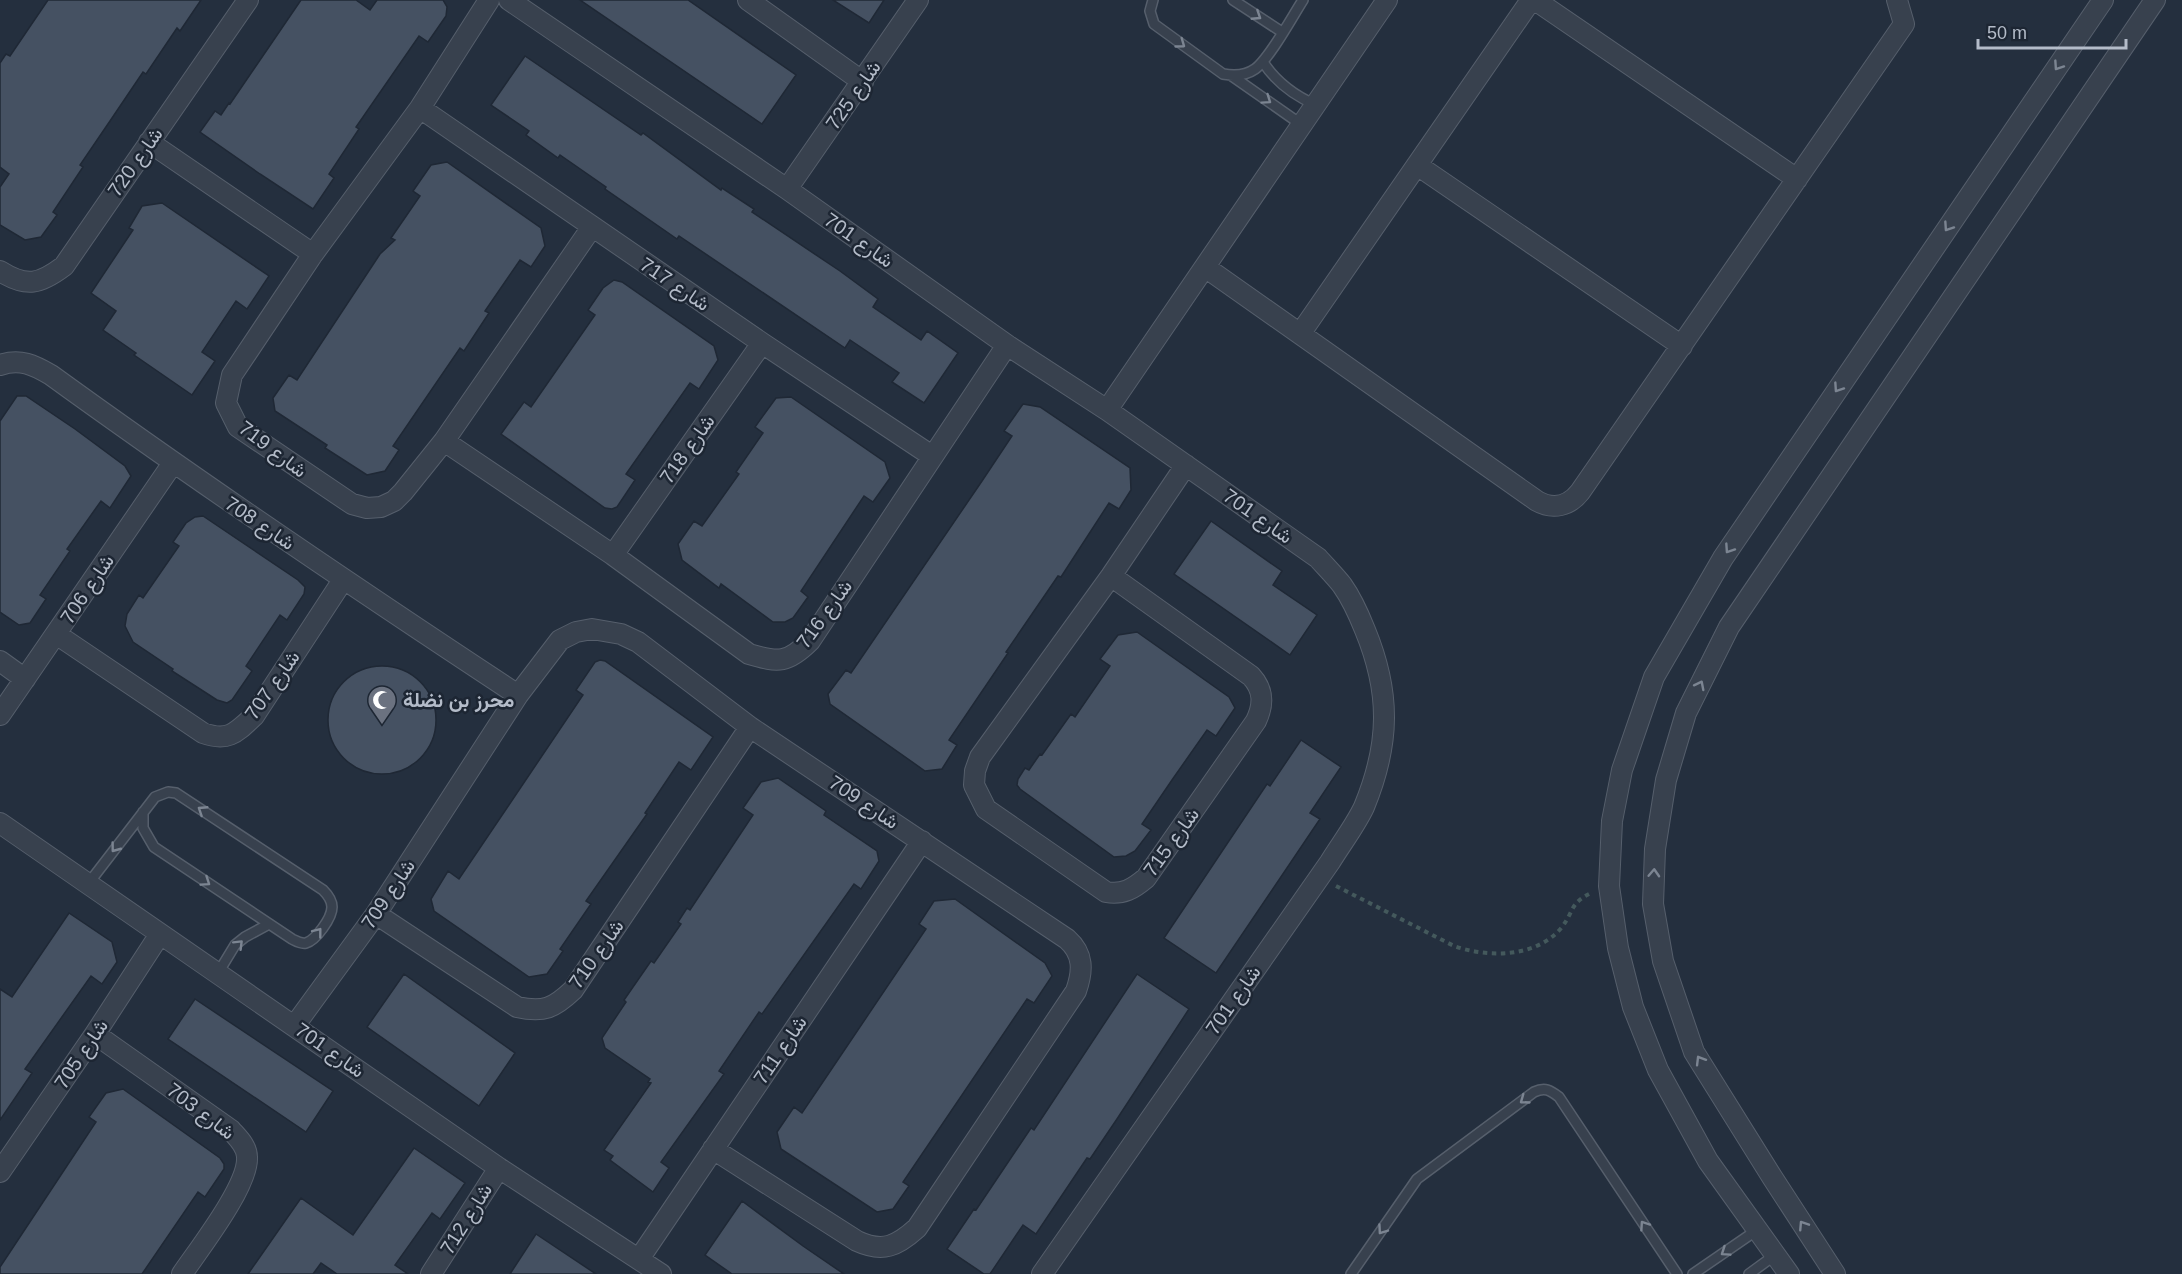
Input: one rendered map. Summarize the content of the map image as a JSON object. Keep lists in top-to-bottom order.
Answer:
{
  "streets": {
    "street": [
      "شارع 725",
      "شارع 720",
      "شارع 701",
      "شارع 717",
      "شارع 719",
      "شارع 718",
      "شارع 708",
      "شارع 706",
      "شارع 716",
      "شارع 707",
      "شارع 709",
      "شارع 715",
      "شارع 710",
      "شارع 711",
      "شارع 705",
      "شارع 703",
      "شارع 712"
    ]
  },
  "crossings": [
    ["شارع 725", "شارع 701"],
    ["شارع 701", "شارع 716"],
    ["شارع 701", "شارع 709"],
    ["شارع 701", "شارع 715"],
    ["شارع 701", "شارع 711"],
    ["شارع 701", "شارع 705"],
    ["شارع 701", "شارع 712"],
    ["شارع 717", "شارع 719"],
    ["شارع 717", "شارع 718"],
    ["شارع 717", "شارع 716"],
    ["شارع 719", "شارع 716"],
    ["شارع 718", "شارع 716"],
    ["شارع 708", "شارع 706"],
    ["شارع 708", "شارع 707"],
    ["شارع 708", "شارع 709"],
    ["شارع 706", "شارع 707"],
    ["شارع 709", "شارع 710"],
    ["شارع 709", "شارع 711"],
    ["شارع 705", "شارع 703"]
  ],
  "places": {
    "mosque": ["محرز بن نضلة"]
  },
  "scale_bar": "50 m"
}
